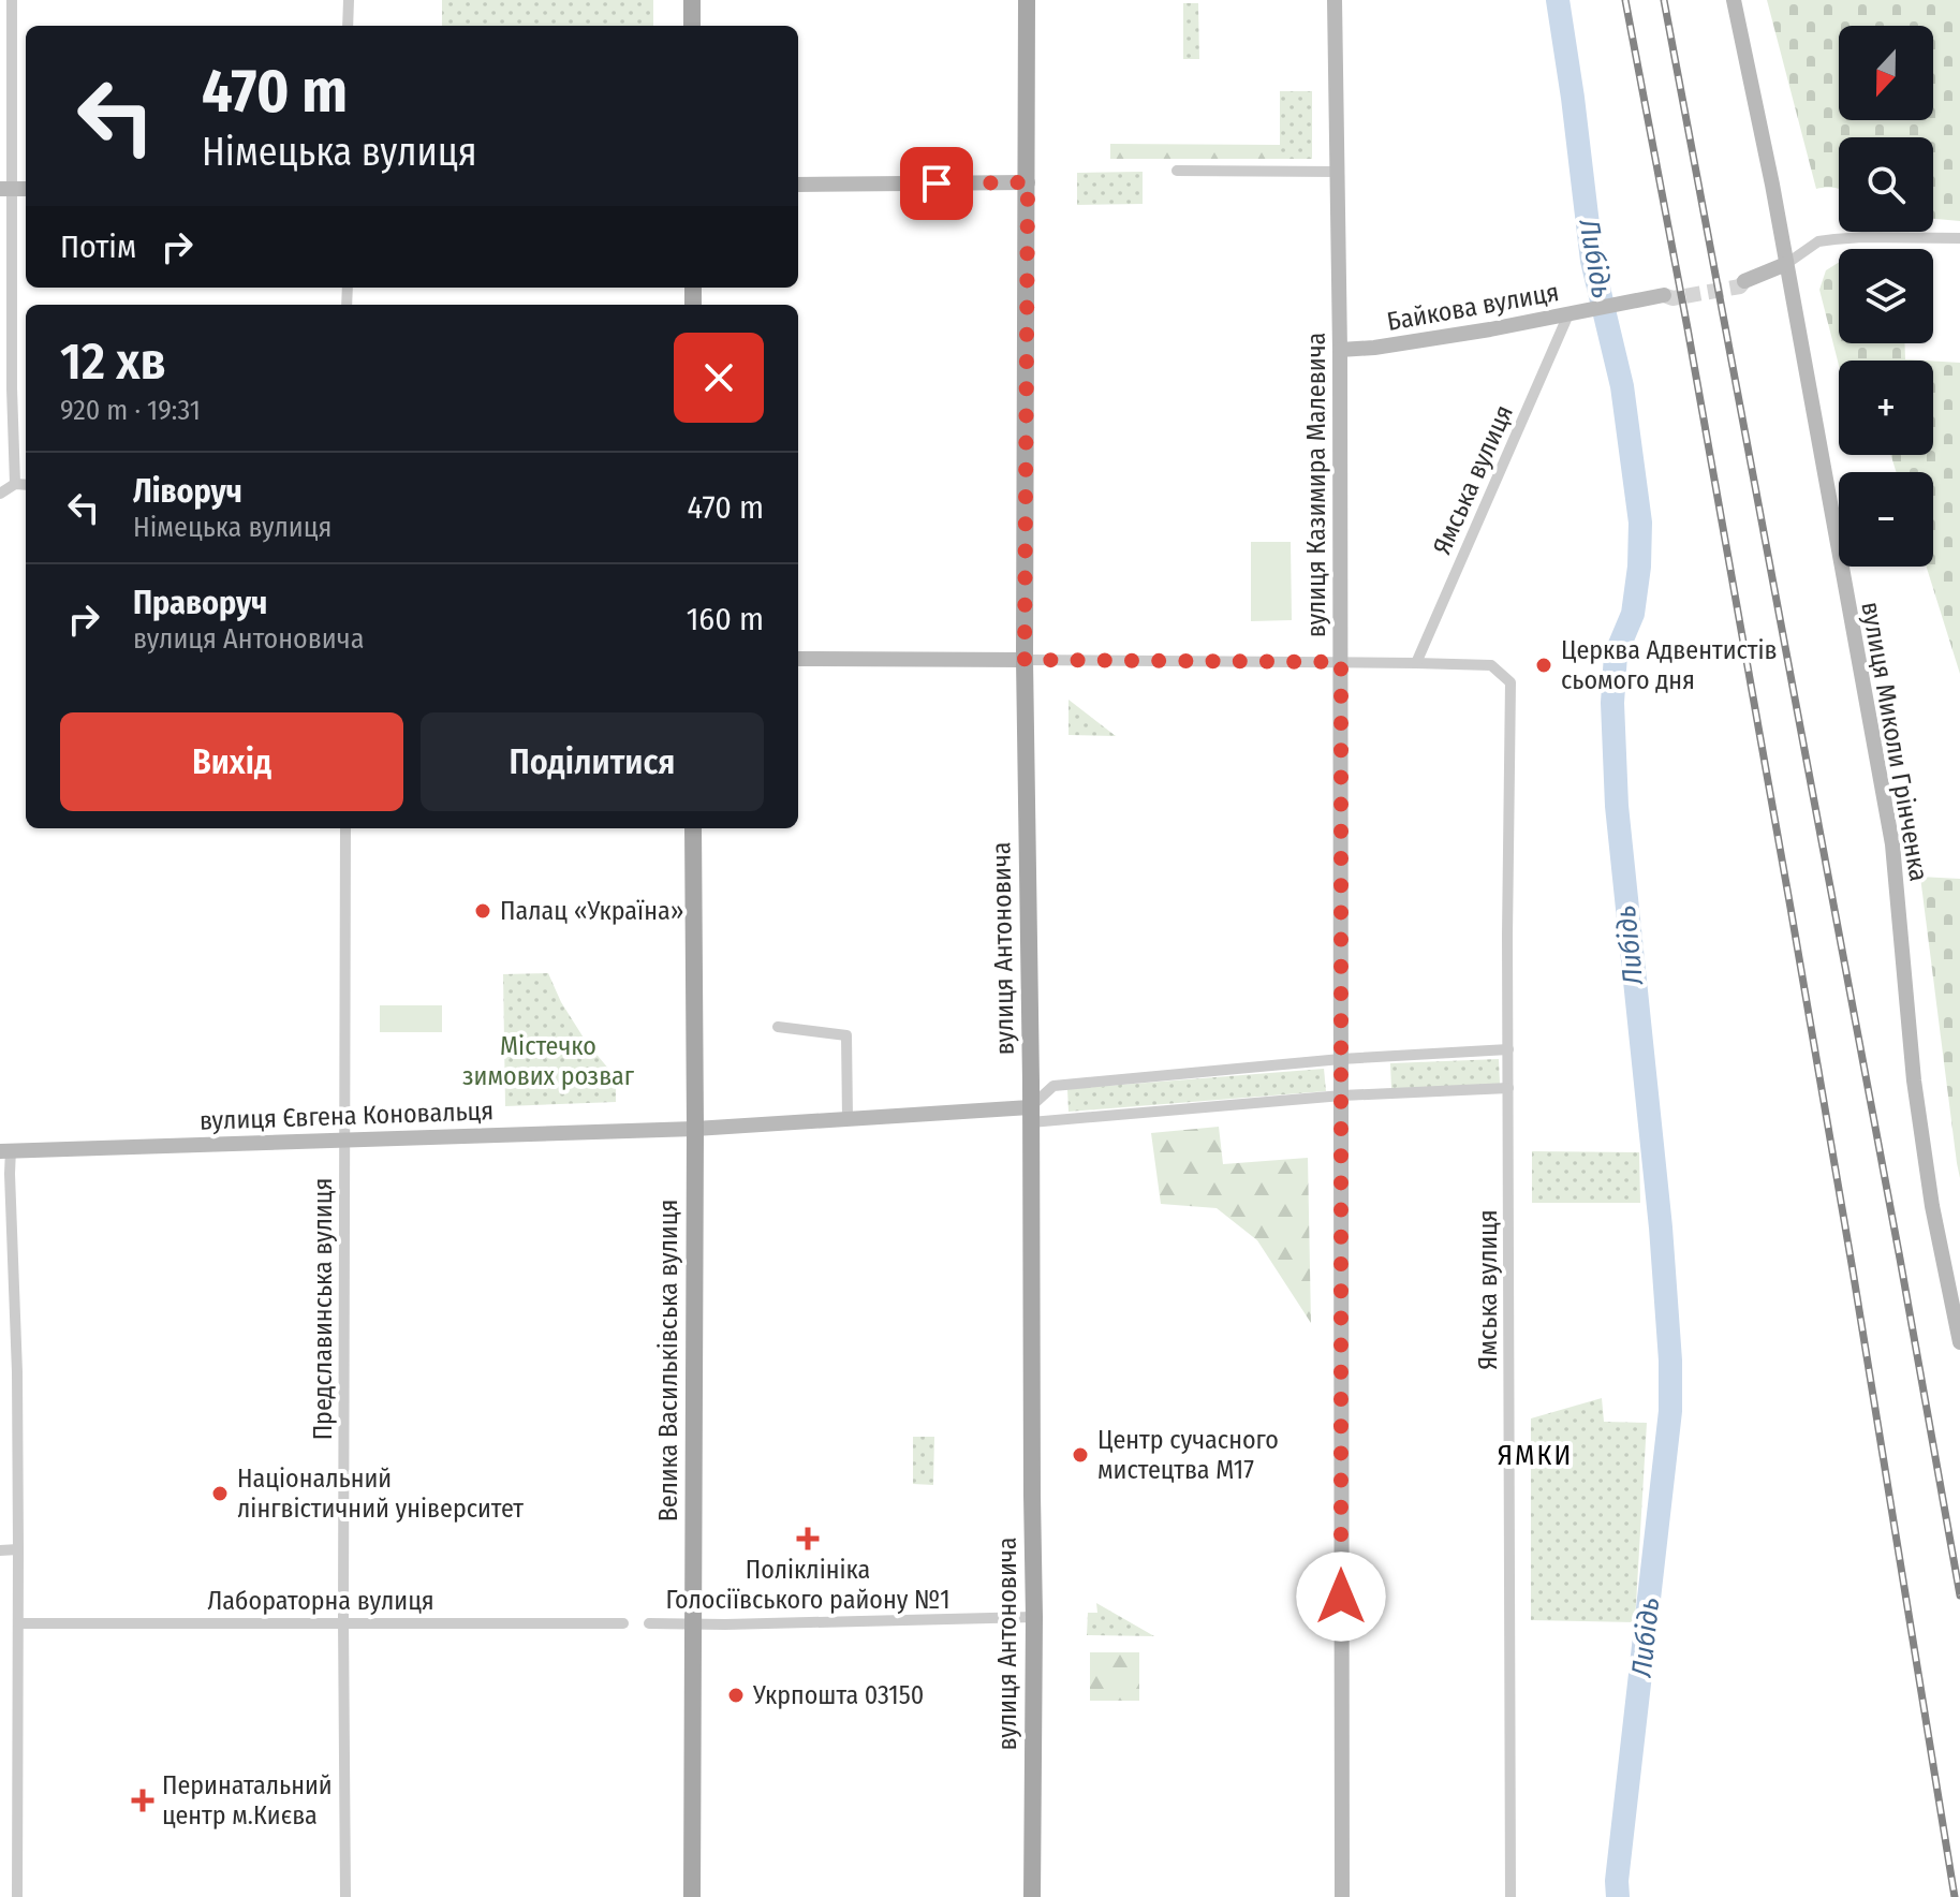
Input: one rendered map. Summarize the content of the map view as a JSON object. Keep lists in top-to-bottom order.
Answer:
{
  "streets": {
    "main road": [
      "Байкова вулиця",
      "вулиця Казимира Малевича",
      "вулиця Миколи Грінченка",
      "вулиця Антоновича",
      "вулиця Євгена Коновальця",
      "Велика Васильківська вулиця"
    ],
    "street": ["Ямська вулиця", "Предславинська вулиця", "Лабораторна вулиця"]
  },
  "crossings": [
    ["Байкова вулиця", "Ямська вулиця"],
    ["Байкова вулиця", "вулиця Казимира Малевича"],
    ["вулиця Антоновича", "вулиця Євгена Коновальця"],
    ["вулиця Євгена Коновальця", "Предславинська вулиця"],
    ["вулиця Євгена Коновальця", "Велика Васильківська вулиця"],
    ["Предславинська вулиця", "Лабораторна вулиця"]
  ],
  "districts": ["ЯМКИ"],
  "water": ["Либідь"],
  "parks": ["Містечко зимових розваг"],
  "places": {
    "other": [
      "Церква Адвентистів сьомого дня",
      "Палац «Україна»",
      "Центр сучасного мистецтва M17",
      "Національний лінгвістичний університет",
      "Укрпошта 03150"
    ],
    "health": ["Поліклініка Голосіївського району №1", "Перинатальний центр м.Києва"]
  },
  "north": "bottom",
  "page": {
    "map_buttons": ["+", "−"],
    "turn": ["470 m", "Німецька вулиця"],
    "then": "Потім",
    "heading": ["12 хв", "920 m · 19:31"],
    "list": [
      {
        "name": "Ліворуч",
        "note": "Німецька вулиця",
        "value": "470 m"
      },
      {
        "name": "Праворуч",
        "note": "вулиця Антоновича",
        "value": "160 m"
      }
    ],
    "buttons": ["Вихід", "Поділитися"]
  }
}
